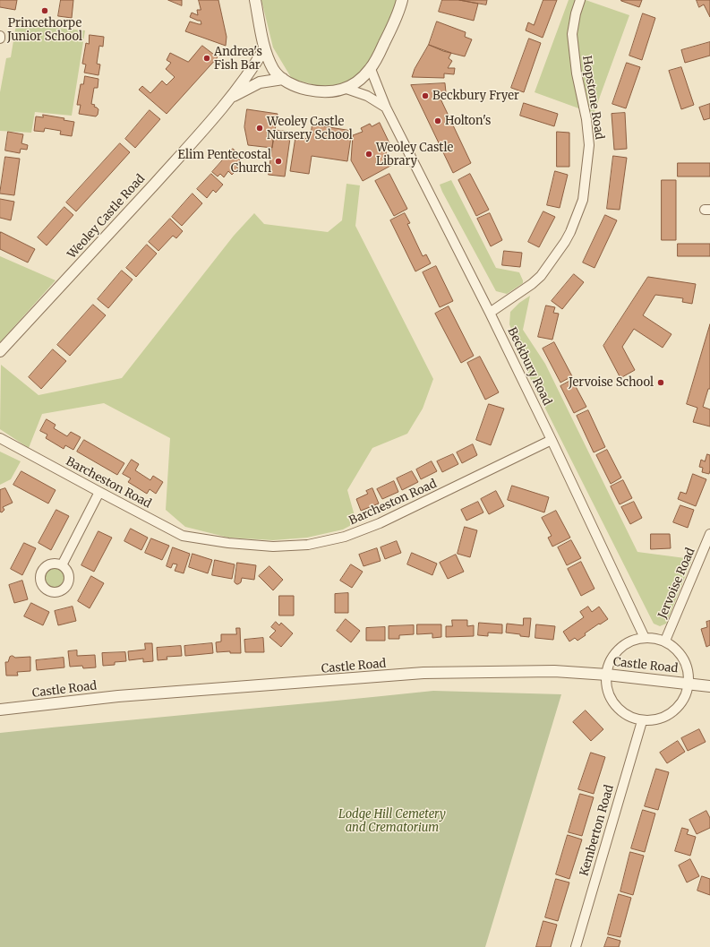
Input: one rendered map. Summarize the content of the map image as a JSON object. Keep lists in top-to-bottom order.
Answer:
{
  "streets": {
    "street": [
      "Hopstone Road",
      "Weoley Castle Road",
      "Beckbury Road",
      "Barcheston Road",
      "Jervoise Road",
      "Castle Road",
      "Kemberton Road"
    ]
  },
  "crossings": [
    ["Hopstone Road", "Beckbury Road"],
    ["Beckbury Road", "Barcheston Road"]
  ],
  "parks": ["Lodge Hill Cemetery and Crematorium"],
  "places": [
    "Princethorpe Junior School",
    "Andrea's Fish Bar",
    "Beckbury Fryer",
    "Holton's",
    "Weoley Castle Nursery School",
    "Weoley Castle Library",
    "Elim Pentecostal Church",
    "Jervoise School"
  ]
}
